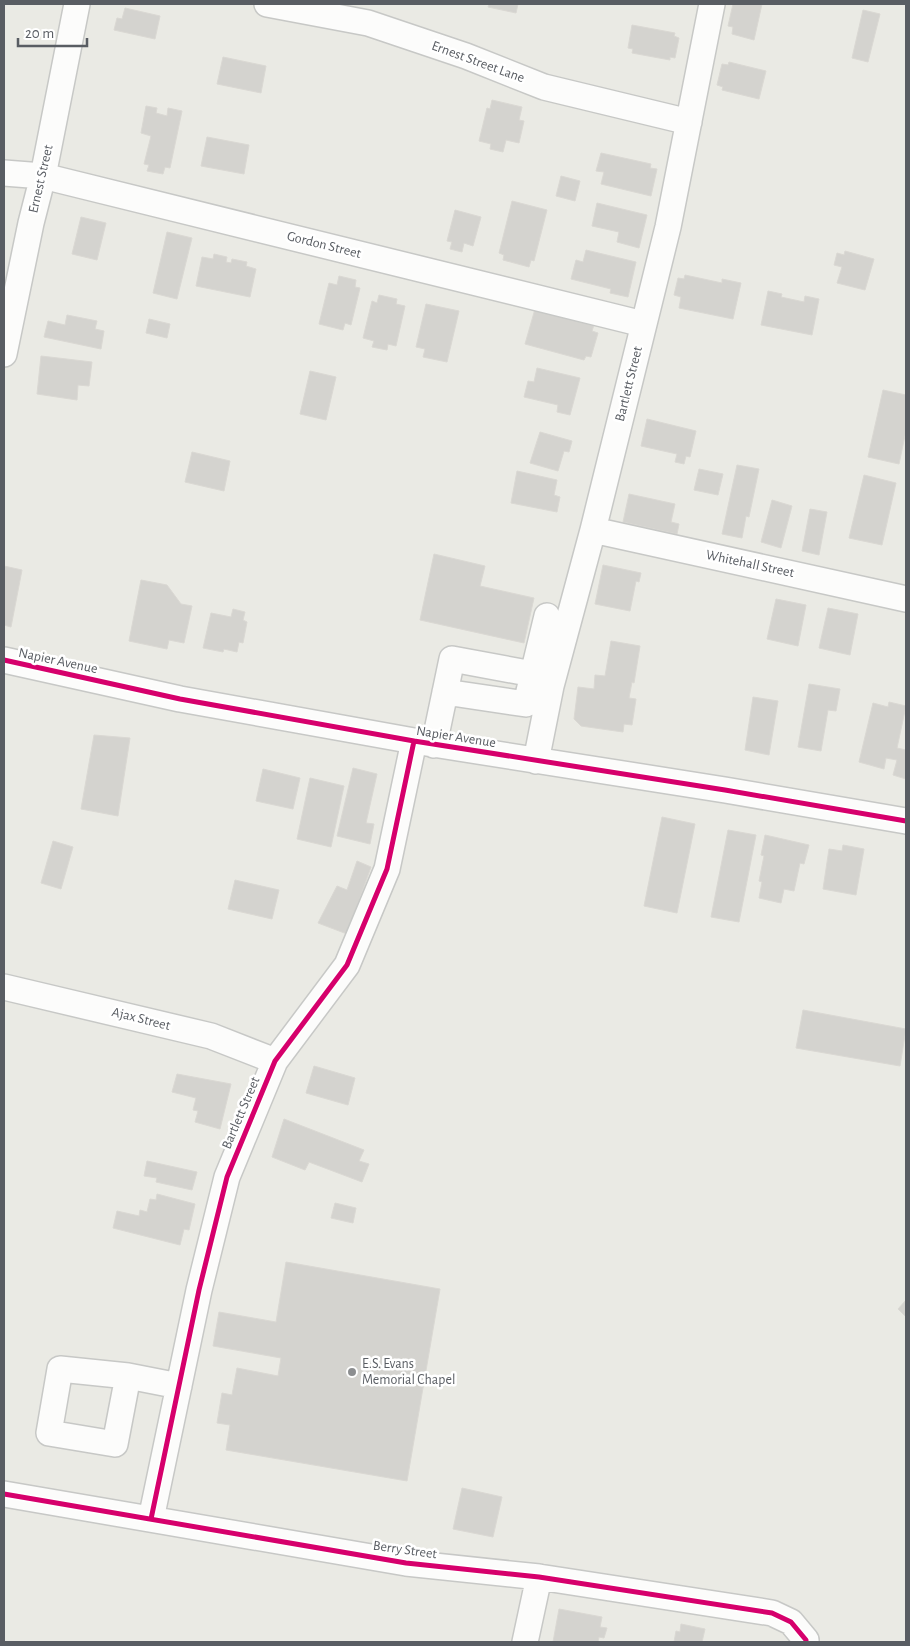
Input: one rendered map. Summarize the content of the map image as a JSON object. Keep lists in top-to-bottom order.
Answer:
{
  "streets": {
    "street": [
      "Ernest Street Lane",
      "Ernest Street",
      "Gordon Street",
      "Bartlett Street",
      "Whitehall Street",
      "Napier Avenue",
      "Ajax Street",
      "Berry Street"
    ]
  },
  "crossings": [
    ["Ernest Street Lane", "Bartlett Street"],
    ["Ernest Street", "Gordon Street"],
    ["Gordon Street", "Bartlett Street"],
    ["Bartlett Street", "Whitehall Street"],
    ["Bartlett Street", "Napier Avenue"],
    ["Bartlett Street", "Ajax Street"],
    ["Bartlett Street", "Berry Street"]
  ],
  "places": ["E.S. Evans Memorial Chapel"],
  "scale_bar": "20 m"
}
